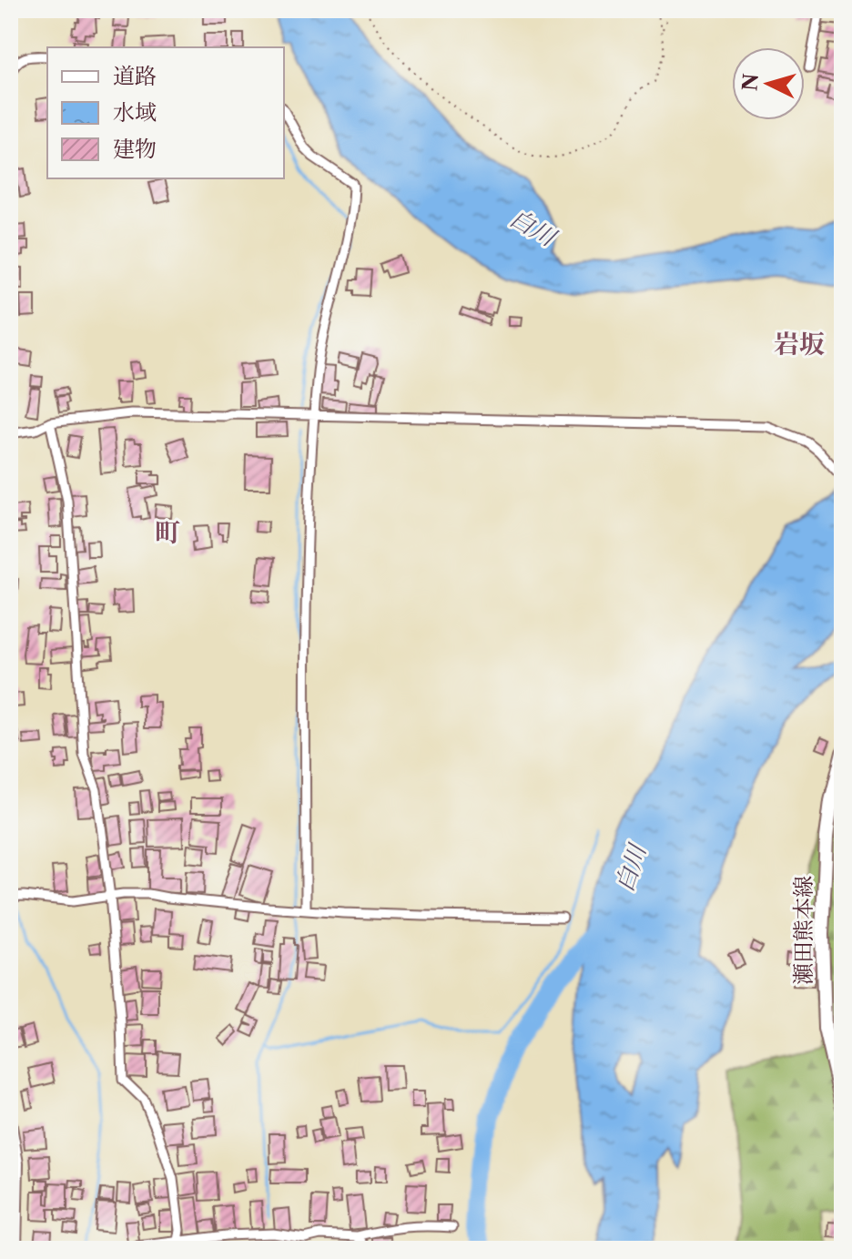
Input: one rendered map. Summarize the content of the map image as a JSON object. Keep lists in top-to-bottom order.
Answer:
{
  "streets": {
    "main road": ["瀬田熊本線"]
  },
  "districts": ["岩坂", "町"],
  "water": ["白川"],
  "legend": ["道路", "水域", "建物"],
  "north": "left"
}
